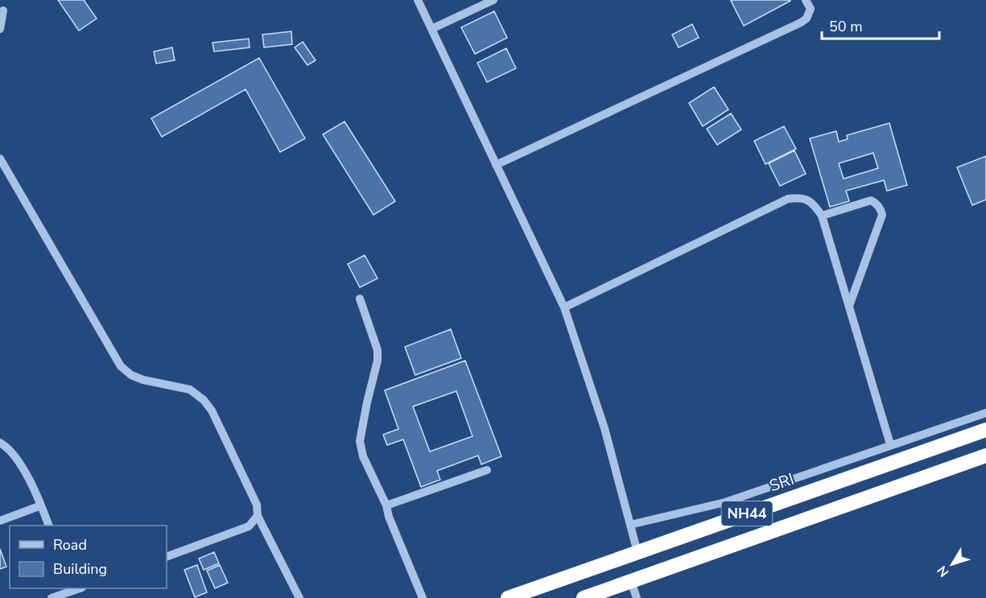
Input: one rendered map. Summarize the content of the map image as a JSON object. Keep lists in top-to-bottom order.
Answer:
{
  "streets": {
    "highway": ["SRI", "NH44"]
  },
  "legend": ["Road", "Building"],
  "scale_bar": "50 m",
  "north": "bottom left"
}
